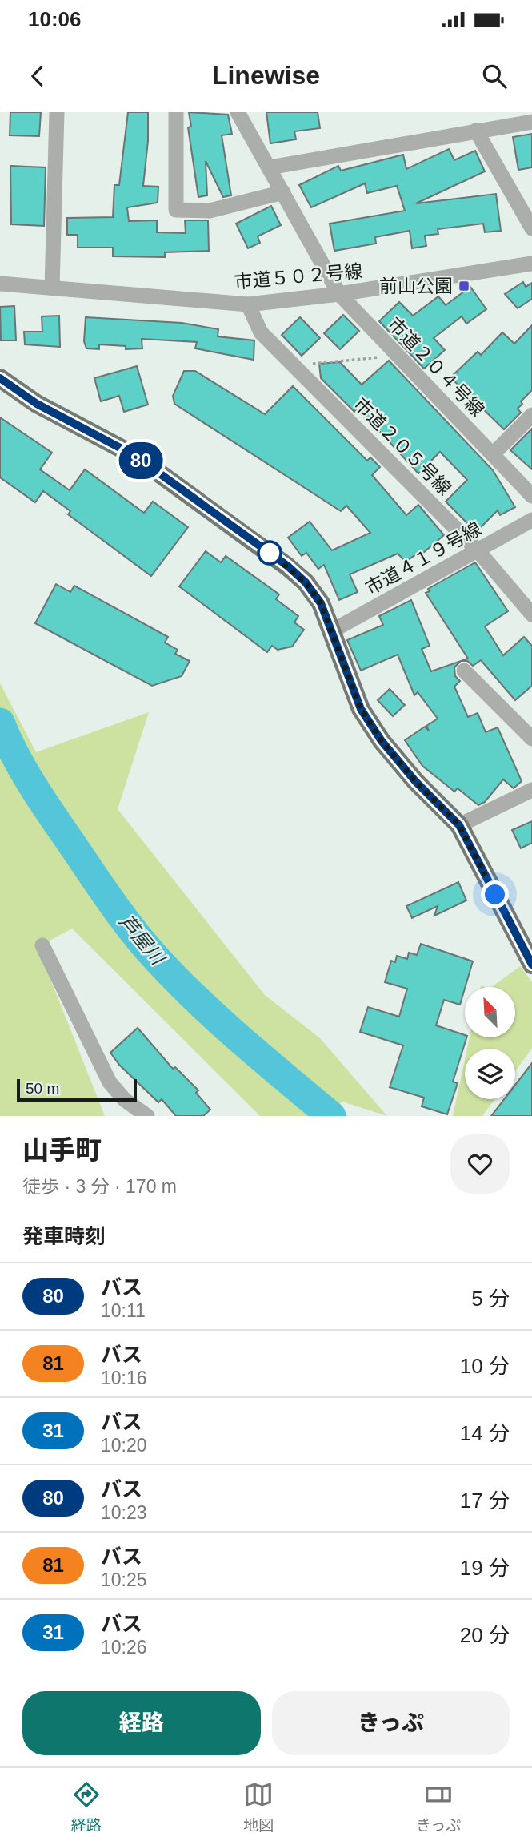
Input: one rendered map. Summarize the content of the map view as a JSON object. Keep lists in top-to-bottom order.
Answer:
{
  "streets": {
    "street": [
      "市道５０２号線",
      "市道２０４号線",
      "市道２０５号線",
      "市道４１９号線"
    ]
  },
  "crossings": [
    ["市道５０２号線", "市道２０４号線"],
    ["市道５０２号線", "市道２０５号線"],
    ["市道２０５号線", "市道４１９号線"]
  ],
  "water": ["芦屋川"],
  "places": {
    "transit": ["前山公園"]
  },
  "lines": ["bus line 80"],
  "scale_bar": "50 m",
  "north": "top left",
  "page": {
    "status": "10:06",
    "header": "Linewise",
    "on_map": "80",
    "scale": "50 m",
    "heading": [
      ["山手町", "徒歩 · 3 分 · 170 m"],
      "発車時刻"
    ],
    "list": [
      {
        "mark": "80",
        "name": "バス",
        "note": "10:11",
        "value": "5 分"
      },
      {
        "mark": "81",
        "name": "バス",
        "note": "10:16",
        "value": "10 分"
      },
      {
        "mark": "31",
        "name": "バス",
        "note": "10:20",
        "value": "14 分"
      },
      {
        "mark": "80",
        "name": "バス",
        "note": "10:23",
        "value": "17 分"
      },
      {
        "mark": "81",
        "name": "バス",
        "note": "10:25",
        "value": "19 分"
      },
      {
        "mark": "31",
        "name": "バス",
        "note": "10:26",
        "value": "20 分"
      }
    ],
    "buttons": ["経路", "きっぷ"],
    "tabs": ["経路", "地図", "きっぷ"]
  }
}
